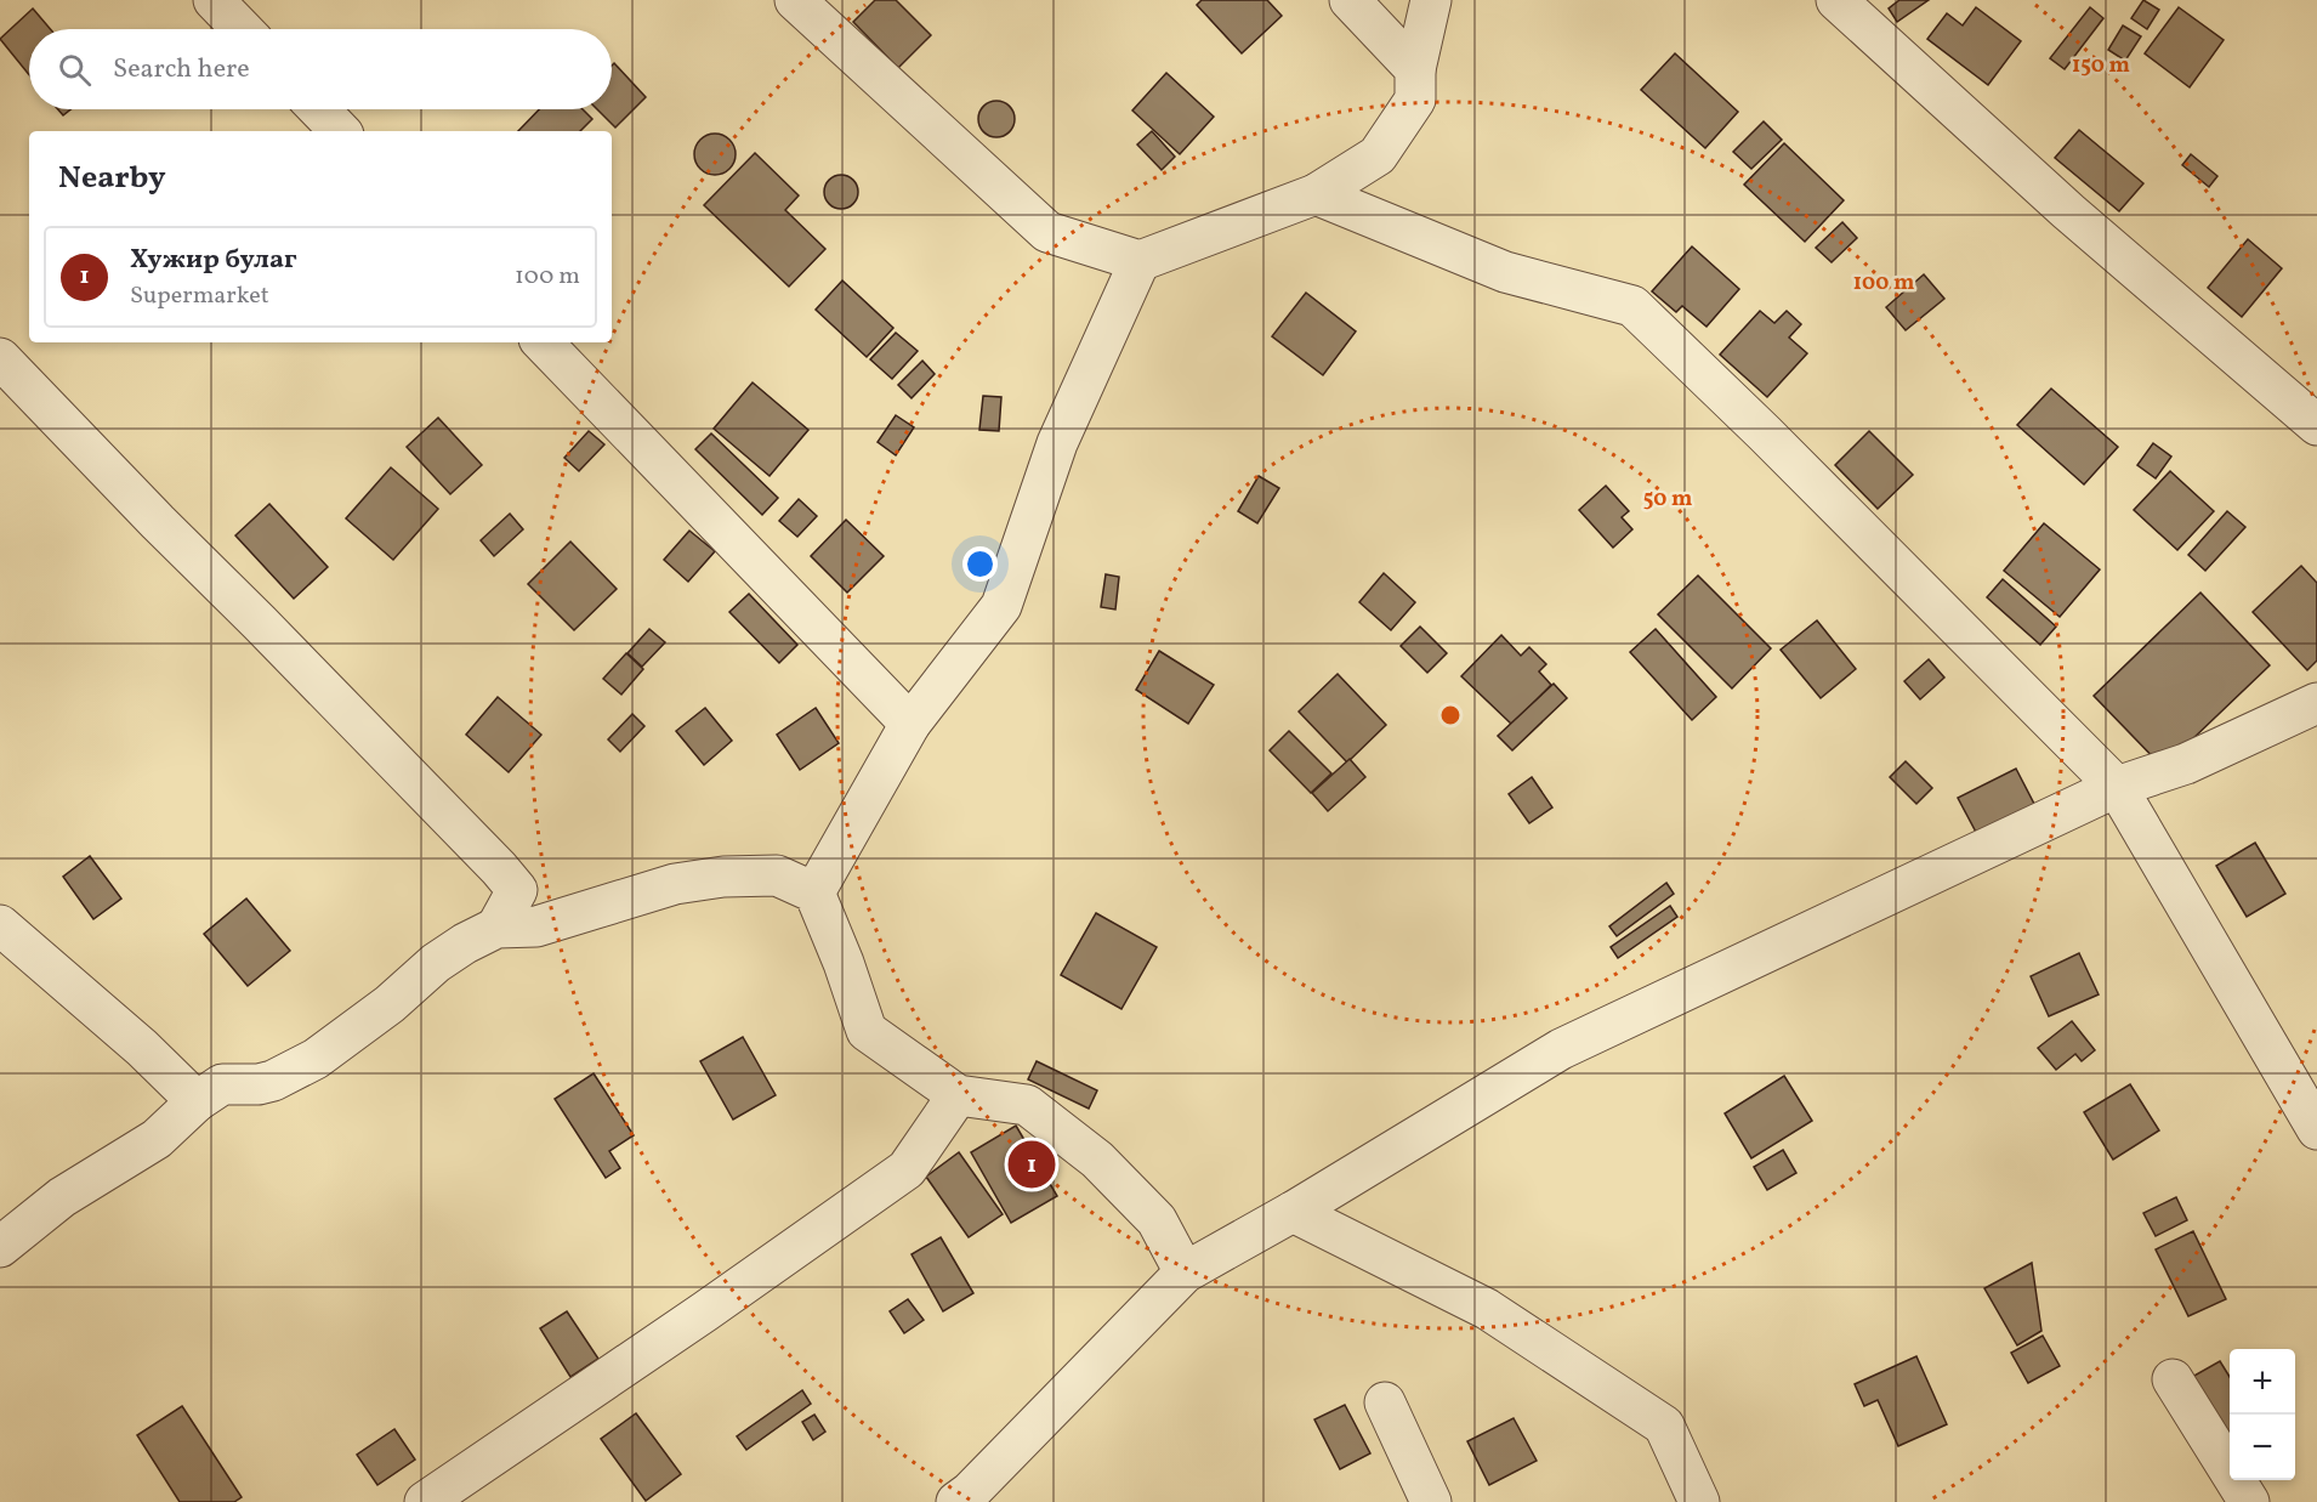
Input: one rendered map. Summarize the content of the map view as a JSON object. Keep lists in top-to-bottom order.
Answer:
{
  "page": {
    "search": "Search here",
    "heading": "Nearby",
    "list": [
      {
        "mark": "1",
        "name": "Хужир булаг",
        "note": "Supermarket",
        "value": "100 m"
      }
    ],
    "pins": "1",
    "map_buttons": ["+", "−"]
  },
  "rings": ["150 m", "100 m", "50 m"]
}
